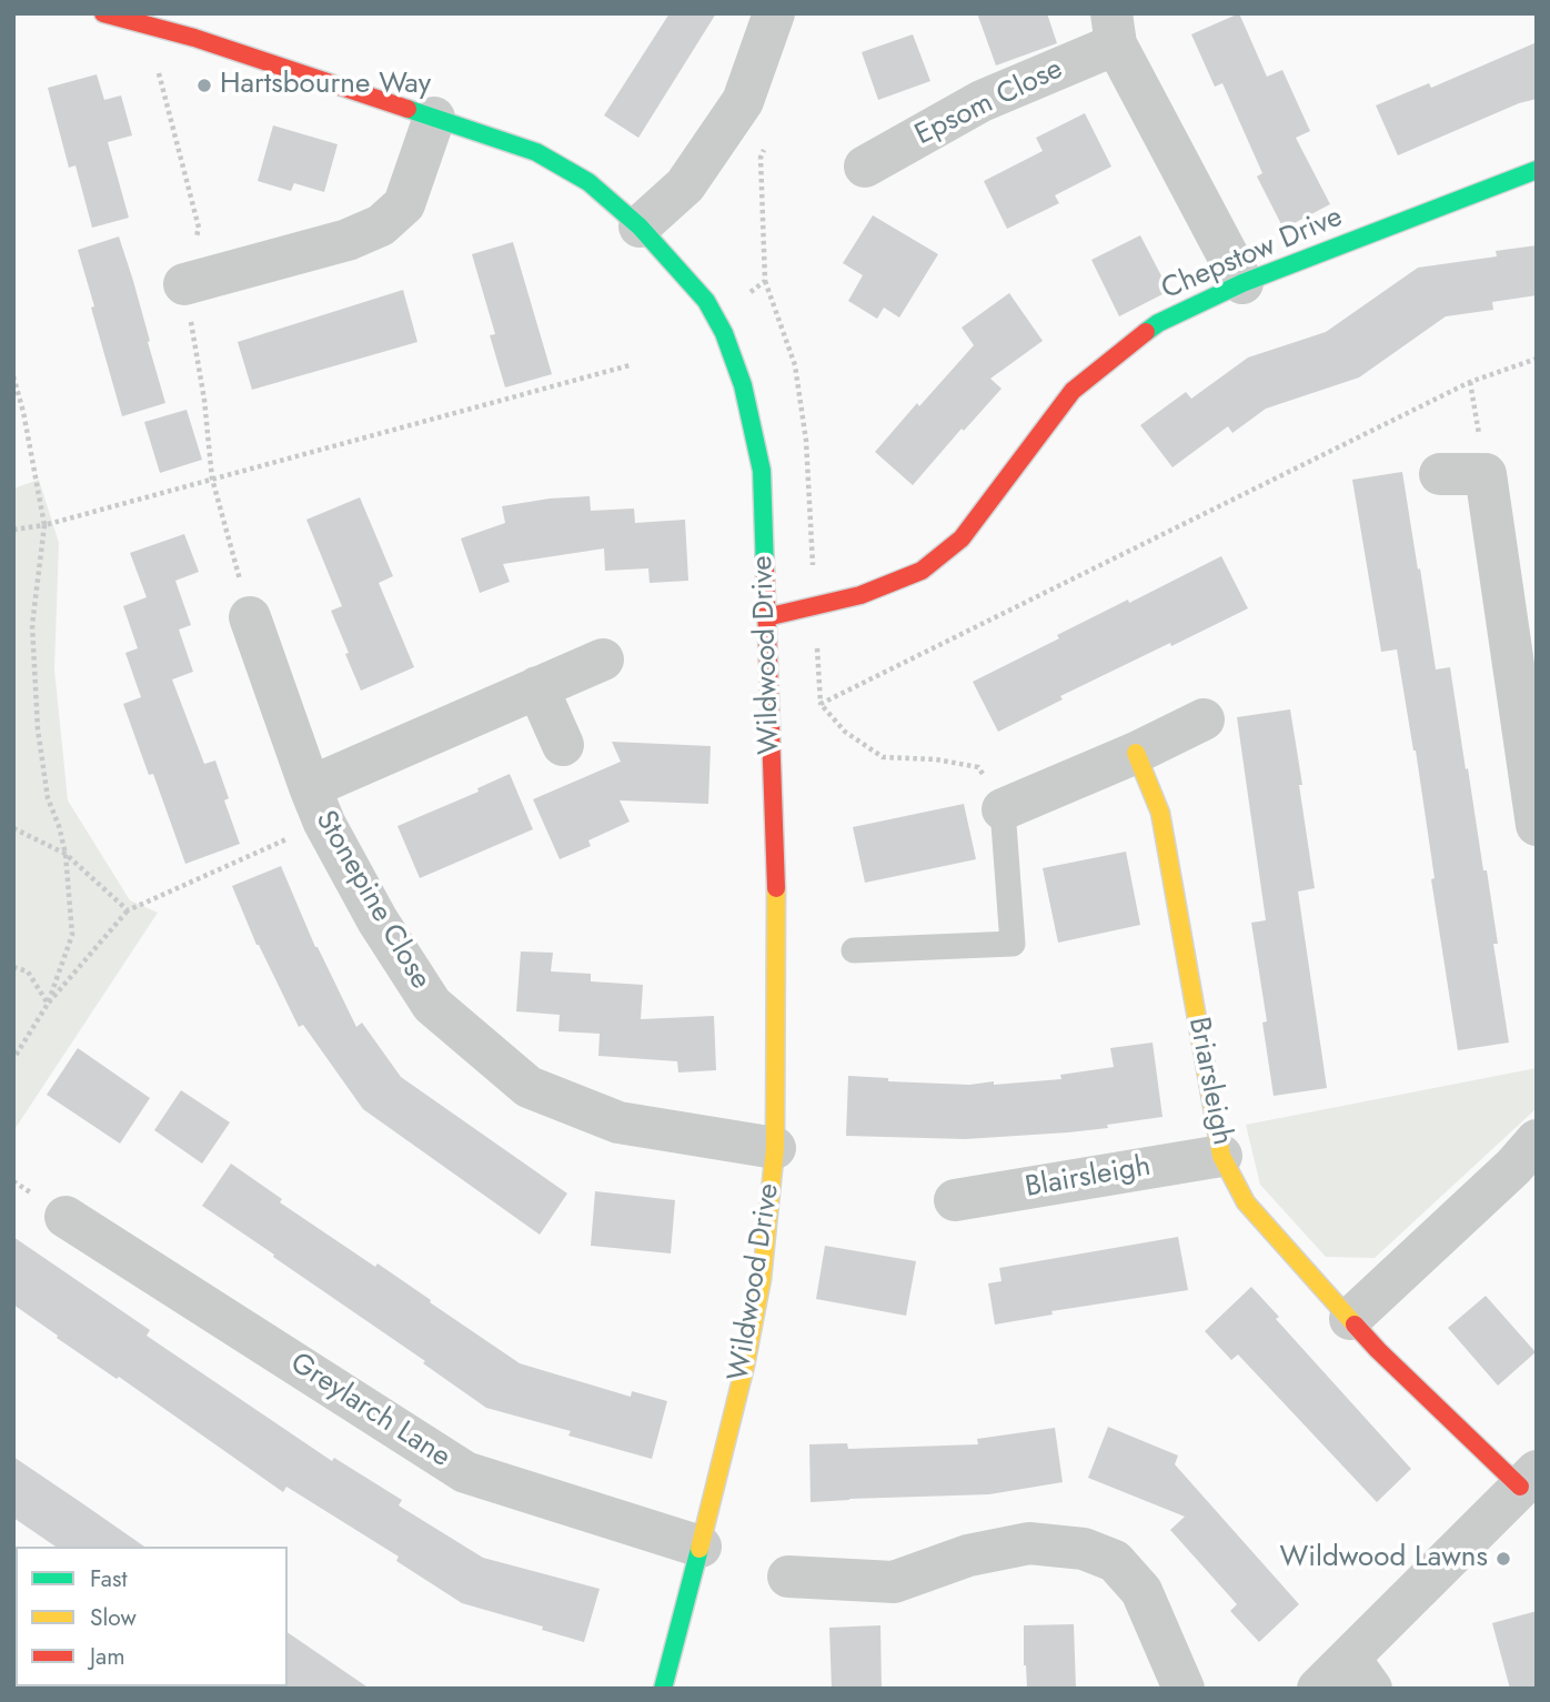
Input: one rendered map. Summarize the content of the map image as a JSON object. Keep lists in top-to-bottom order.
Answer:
{
  "streets": {
    "street": [
      "Epsom Close",
      "Chepstow Drive",
      "Wildwood Drive",
      "Stonepine Close",
      "Briarsleigh",
      "Blairsleigh",
      "Greylarch Lane"
    ]
  },
  "crossings": [
    ["Chepstow Drive", "Wildwood Drive"],
    ["Wildwood Drive", "Stonepine Close"],
    ["Wildwood Drive", "Greylarch Lane"],
    ["Briarsleigh", "Blairsleigh"]
  ],
  "places": ["Hartsbourne Way", "Wildwood Lawns"],
  "legend": ["Fast", "Slow", "Jam"]
}
